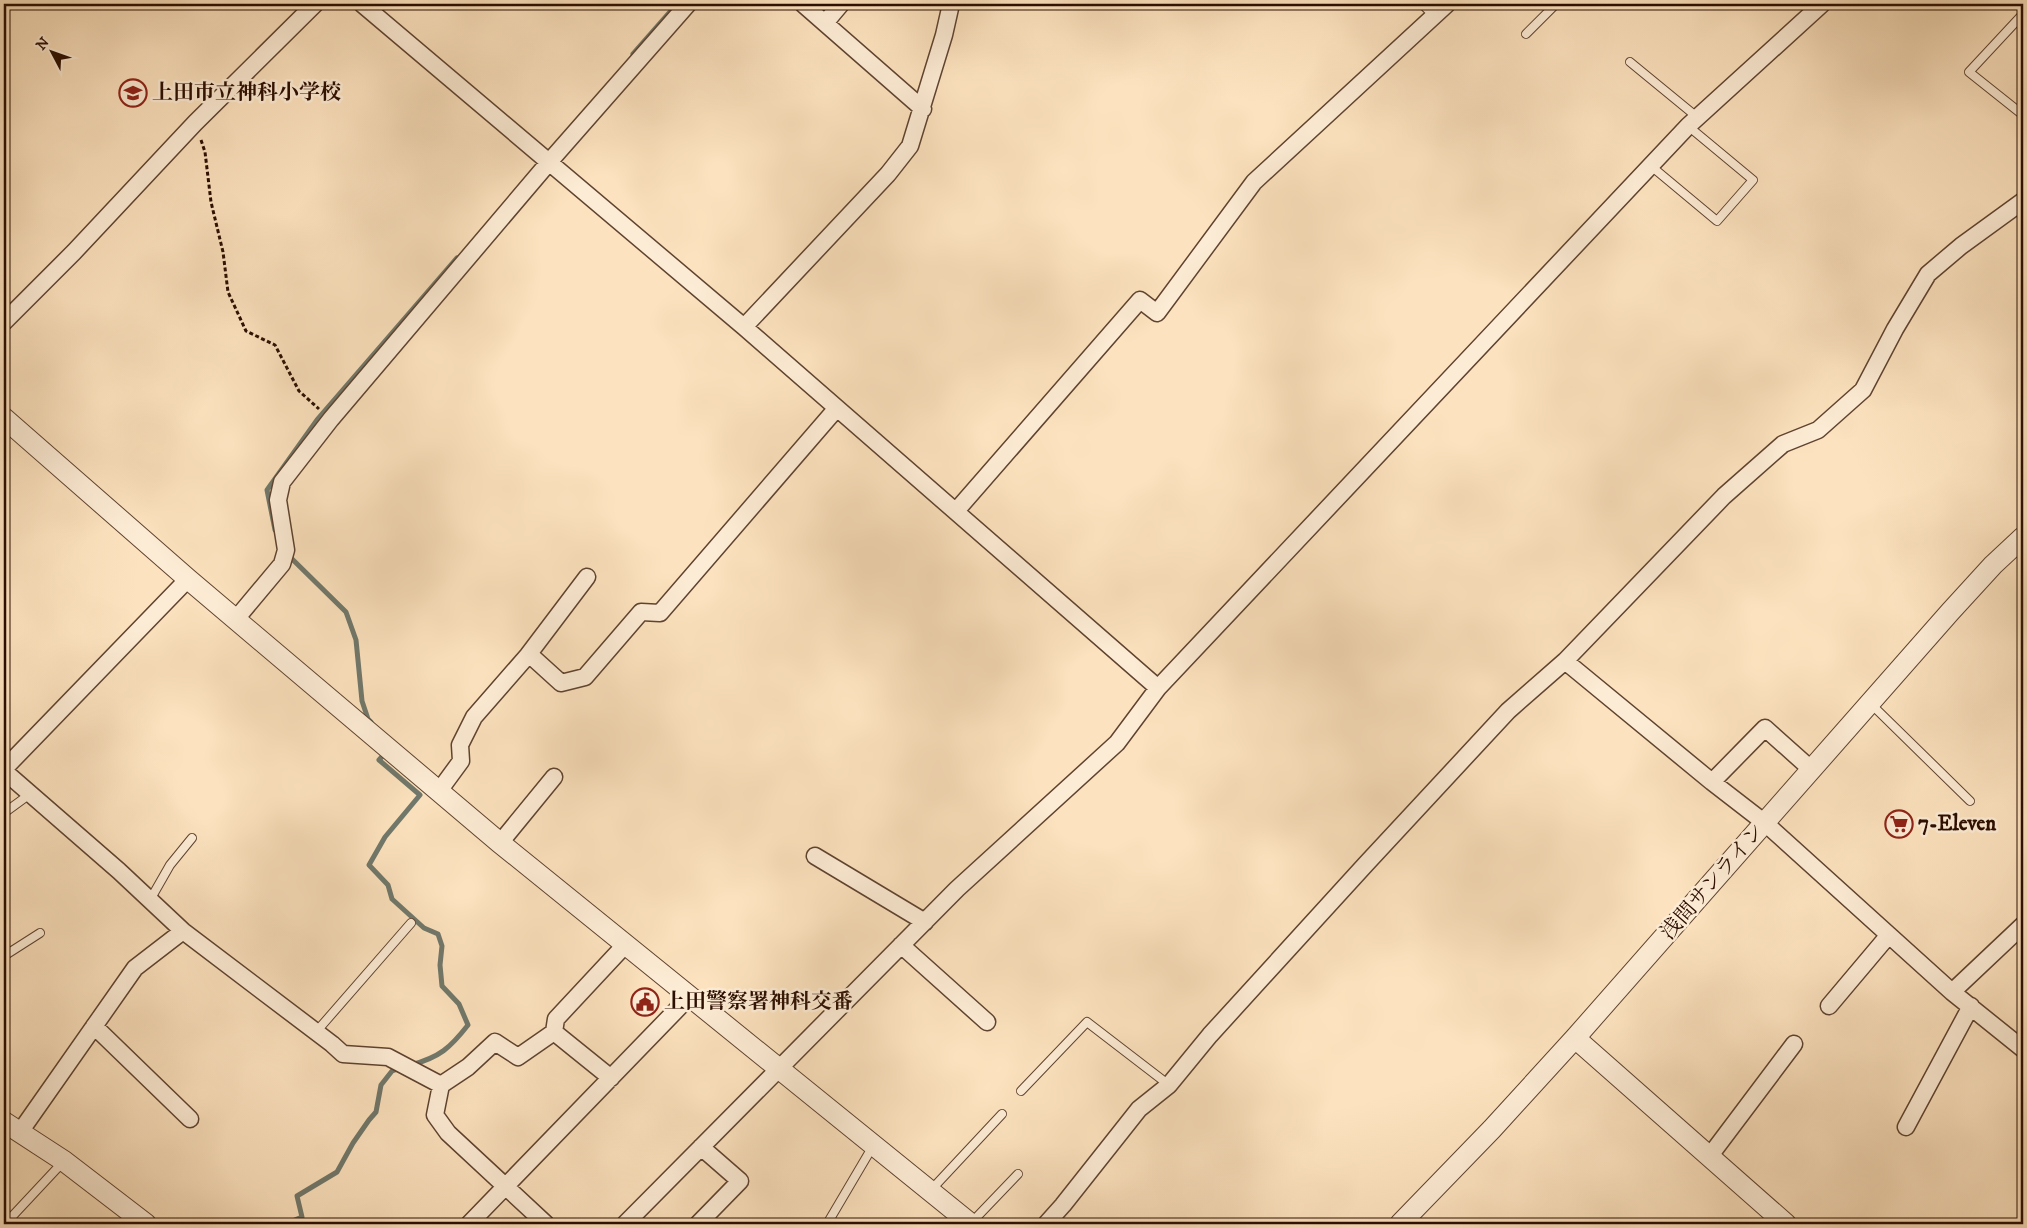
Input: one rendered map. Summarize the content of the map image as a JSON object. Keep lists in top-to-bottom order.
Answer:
{
  "streets": {
    "street": ["浅間サンライン"]
  },
  "places": {
    "school or university": ["上田市立神科小学校"],
    "supermarket": ["7-Eleven"],
    "public building": ["上田警察署神科交番"]
  },
  "north": "top left"
}
